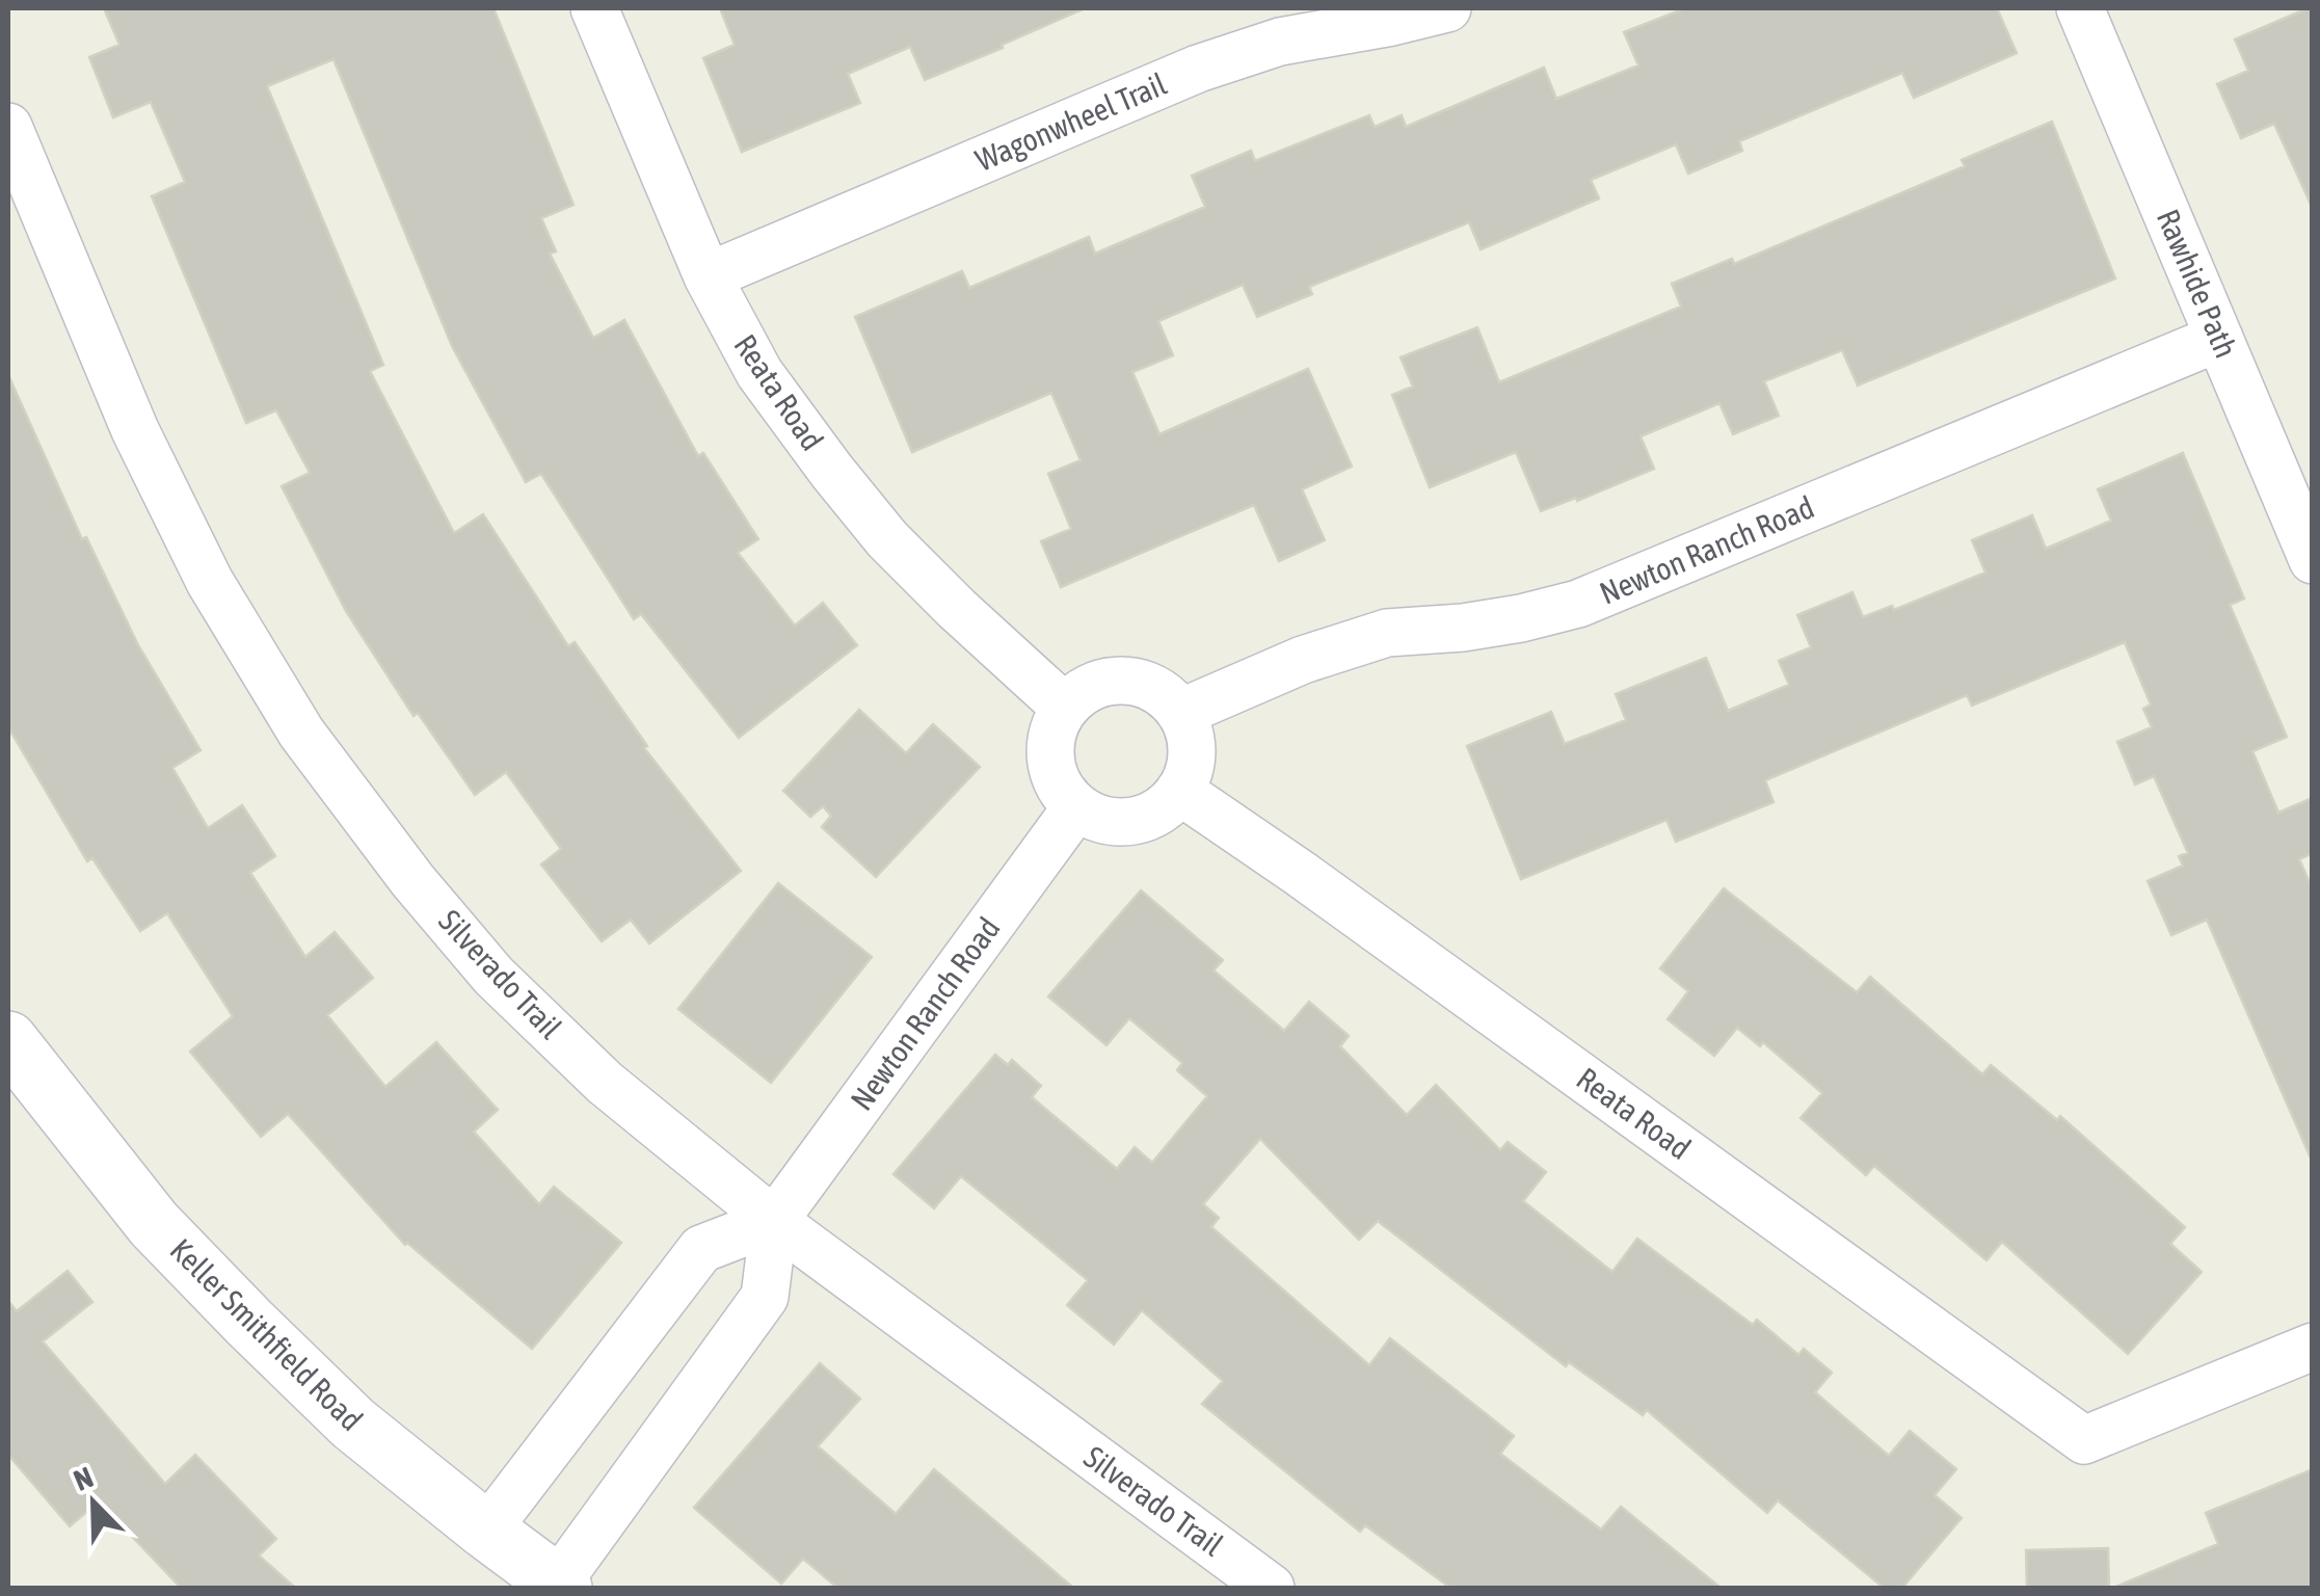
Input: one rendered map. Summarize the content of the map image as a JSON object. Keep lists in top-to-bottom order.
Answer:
{
  "streets": {
    "main road": ["Keller Smithfield Road"],
    "street": [
      "Wagonwheel Trail",
      "Rawhide Path",
      "Reata Road",
      "Newton Ranch Road",
      "Silverado Trail"
    ]
  },
  "crossings": [
    ["Wagonwheel Trail", "Reata Road"],
    ["Rawhide Path", "Newton Ranch Road"],
    ["Reata Road", "Newton Ranch Road"],
    ["Newton Ranch Road", "Silverado Trail"],
    ["Newton Ranch Road", "Keller Smithfield Road"]
  ],
  "north": "top left"
}
